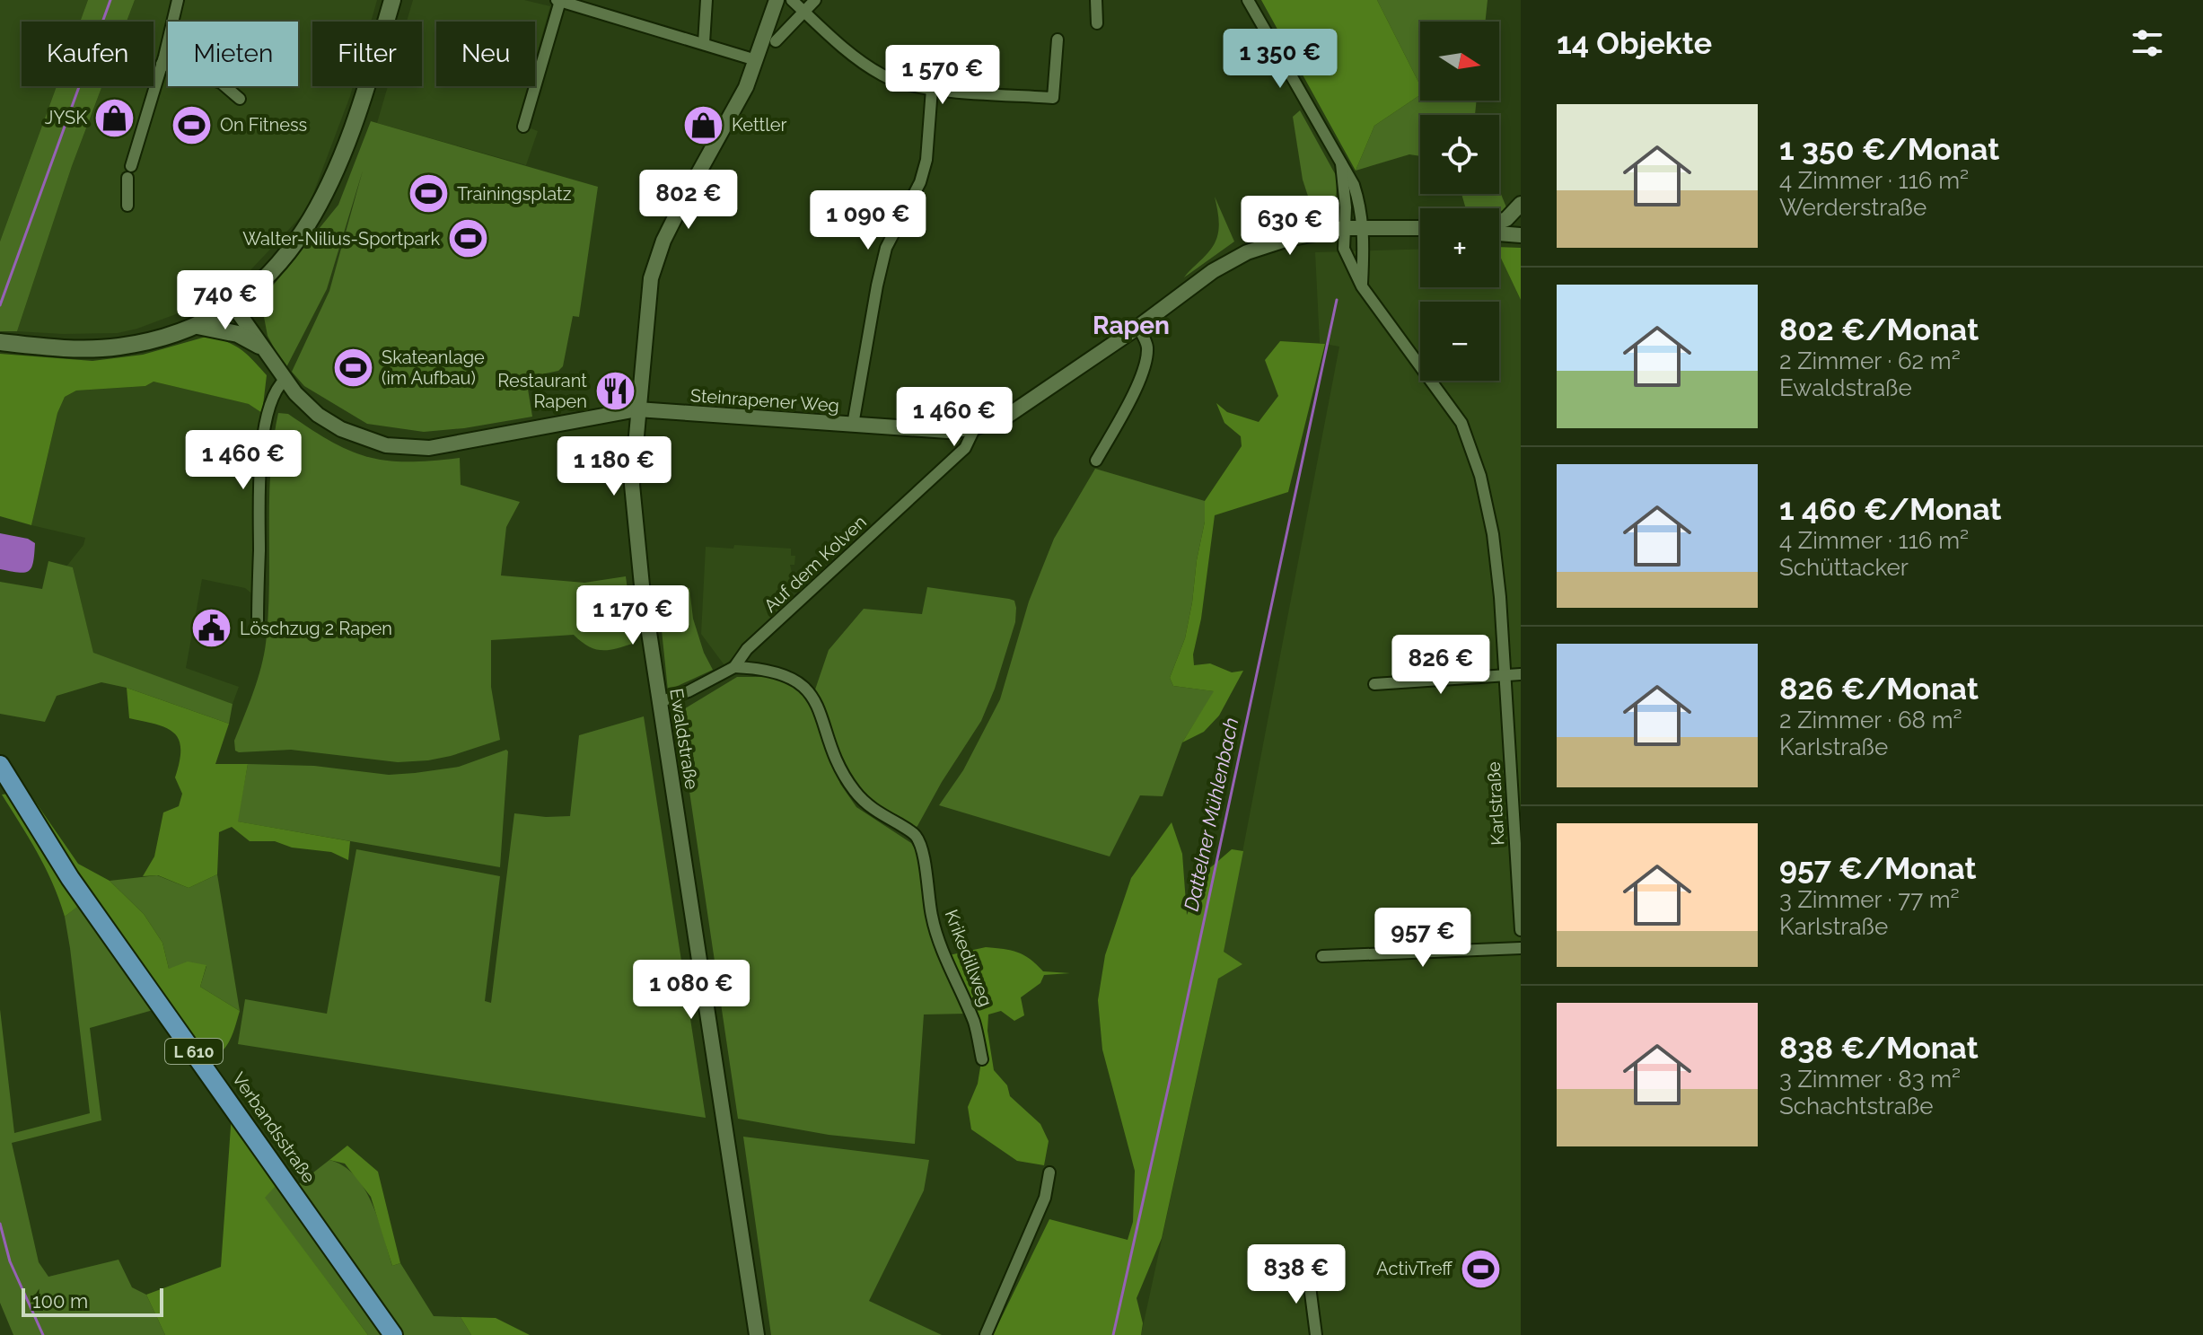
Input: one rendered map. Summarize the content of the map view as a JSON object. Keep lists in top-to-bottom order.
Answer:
{
  "streets": {
    "main road": ["L 610", "Verbandsstraße"],
    "street": [
      "Steinrapener Weg",
      "Auf dem Kolven",
      "Ewaldstraße",
      "Karlstraße",
      "Krikedillweg"
    ]
  },
  "crossings": [
    ["Steinrapener Weg", "Auf dem Kolven"],
    ["Steinrapener Weg", "Ewaldstraße"],
    ["Steinrapener Weg", "Karlstraße"],
    ["Auf dem Kolven", "Ewaldstraße"],
    ["Auf dem Kolven", "Krikedillweg"]
  ],
  "districts": ["Rapen"],
  "water": ["Dattelner Mühlenbach"],
  "places": {
    "shop": ["JYSK", "Kettler"],
    "sports": [
      "On Fitness",
      "Trainingsplatz",
      "Walter-Nilius-Sportpark",
      "Skateanlage (im Aufbau)",
      "ActivTreff"
    ],
    "restaurant": ["Restaurant Rapen"],
    "public building": ["Löschzug 2 Rapen"]
  },
  "scale_bar": "100 m",
  "north": "right",
  "page": {
    "heading": "14 Objekte",
    "map_buttons": ["+", "−"],
    "chip": [
      "Kaufen",
      "Mieten",
      "Filter",
      "Neu"
    ],
    "price": [
      "1 350 €",
      "1 570 €",
      "802 €",
      "1 090 €",
      "630 €",
      "740 €",
      "1 460 €",
      "1 460 €",
      "1 180 €",
      "1 170 €",
      "826 €",
      "957 €",
      "1 080 €",
      "838 €"
    ],
    "list": [
      {
        "name": "1 350 €/Monat",
        "note": "4 Zimmer · 116 m² · Werderstraße"
      },
      {
        "name": "802 €/Monat",
        "note": "2 Zimmer · 62 m² · Ewaldstraße"
      },
      {
        "name": "1 460 €/Monat",
        "note": "4 Zimmer · 116 m² · Schüttacker"
      },
      {
        "name": "826 €/Monat",
        "note": "2 Zimmer · 68 m² · Karlstraße"
      },
      {
        "name": "957 €/Monat",
        "note": "3 Zimmer · 77 m² · Karlstraße"
      },
      {
        "name": "838 €/Monat",
        "note": "3 Zimmer · 83 m² · Schachtstraße"
      }
    ],
    "scale": "100 m"
  }
}
